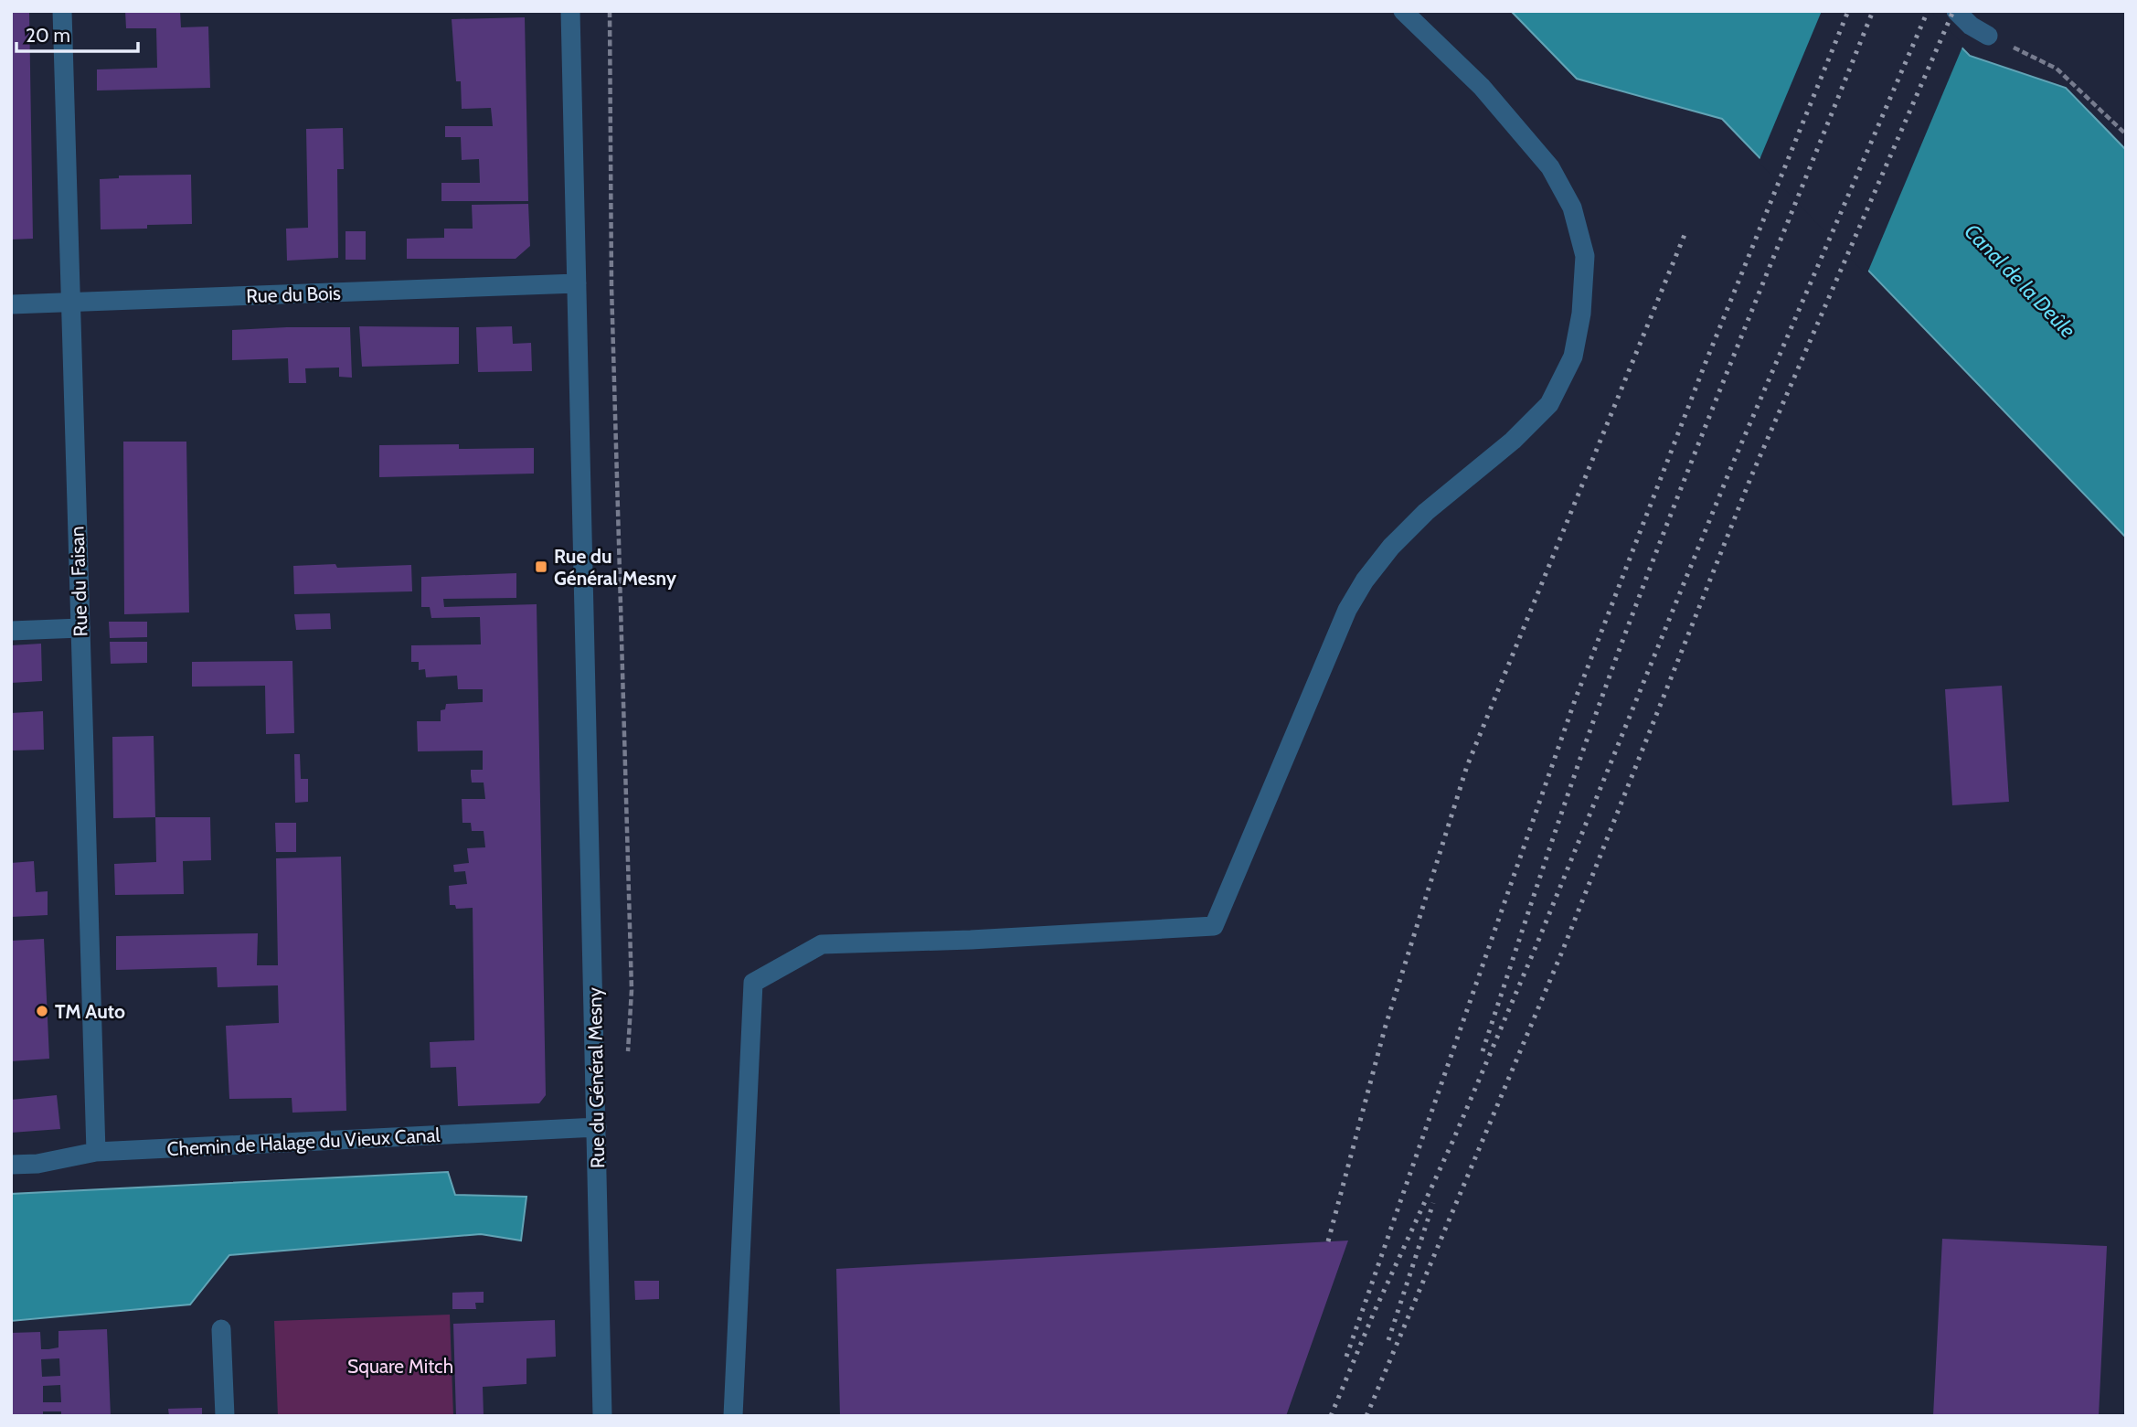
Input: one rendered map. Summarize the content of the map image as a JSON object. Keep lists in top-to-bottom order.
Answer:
{
  "streets": {
    "street": [
      "Rue du Bois",
      "Rue du Faisan",
      "Rue du Général Mesny",
      "Chemin de Halage du Vieux Canal"
    ]
  },
  "crossings": [
    ["Rue du Bois", "Rue du Faisan"],
    ["Rue du Bois", "Rue du Général Mesny"],
    ["Rue du Faisan", "Chemin de Halage du Vieux Canal"],
    ["Rue du Général Mesny", "Chemin de Halage du Vieux Canal"]
  ],
  "water": ["Canal de la Deûle"],
  "parks": ["Square Mitch"],
  "places": {
    "transit": ["Rue du Général Mesny"],
    "other": ["TM Auto"]
  },
  "scale_bar": "20 m"
}
